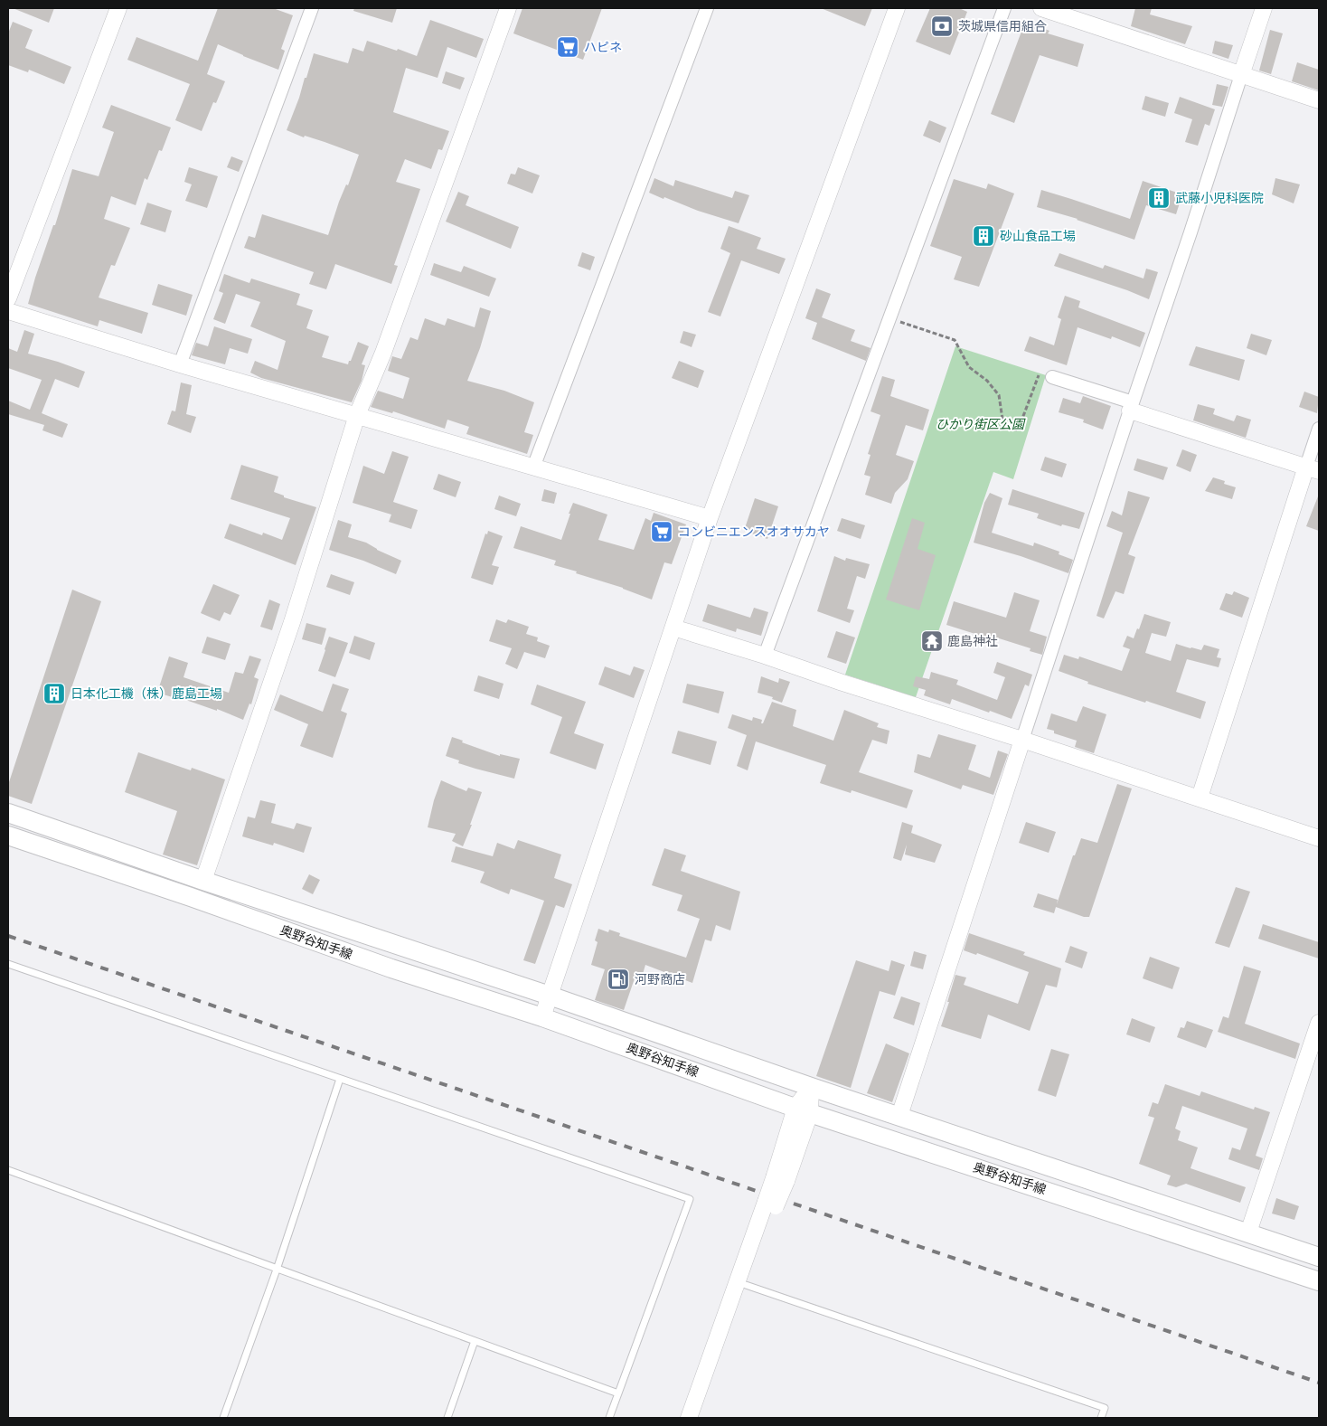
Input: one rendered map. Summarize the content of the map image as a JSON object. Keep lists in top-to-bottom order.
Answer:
{
  "streets": {
    "main road": ["奥野谷知手線"]
  },
  "parks": ["ひかり街区公園"],
  "places": {
    "bank": ["茨城県信用組合"],
    "supermarket": ["ハピネ", "コンビニエンスオオサカヤ"],
    "building": ["武藤小児科医院", "砂山食品工場", "日本化工機（株）鹿島工場"],
    "temple": ["鹿島神社"],
    "fuel station": ["河野商店"]
  }
}
